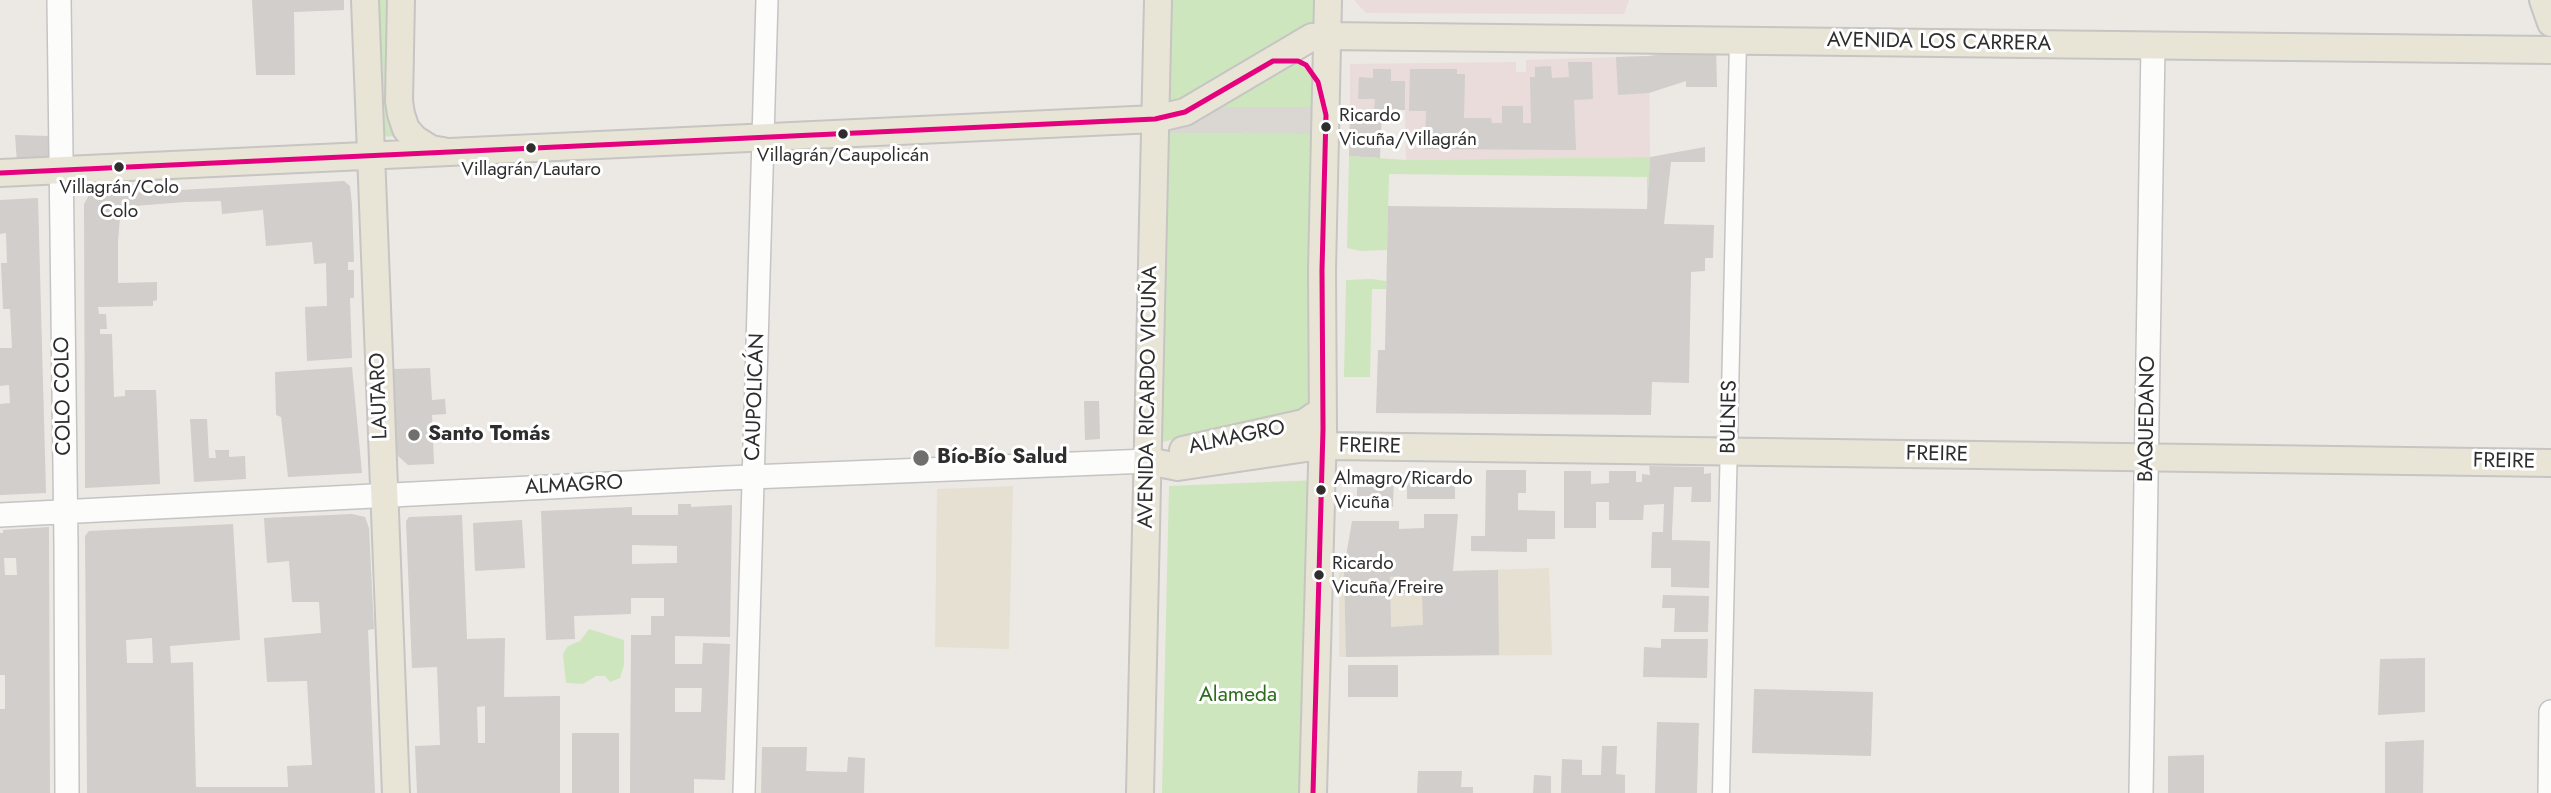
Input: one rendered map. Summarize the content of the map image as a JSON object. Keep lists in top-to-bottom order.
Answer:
{
  "streets": {
    "main road": [
      "AVENIDA LOS CARRERA",
      "COLO COLO",
      "LAUTARO",
      "AVENIDA RICARDO VICUÑA",
      "BAQUEDANO",
      "ALMAGRO",
      "FREIRE"
    ],
    "street": ["CAUPOLICÁN", "BULNES"]
  },
  "crossings": [
    ["AVENIDA LOS CARRERA", "BULNES"],
    ["AVENIDA LOS CARRERA", "BAQUEDANO"],
    ["COLO COLO", "ALMAGRO"],
    ["LAUTARO", "ALMAGRO"],
    ["CAUPOLICÁN", "ALMAGRO"],
    ["AVENIDA RICARDO VICUÑA", "ALMAGRO"],
    ["BULNES", "FREIRE"],
    ["BAQUEDANO", "FREIRE"],
    ["ALMAGRO", "FREIRE"]
  ],
  "parks": ["Alameda"],
  "places": [
    "Ricardo Vicuña/Villagrán",
    "Villagrán/Caupolicán",
    "Villagrán/Lautaro",
    "Villagrán/Colo Colo",
    "Santo Tomás",
    "Bío-Bío Salud",
    "Almagro/Ricardo Vicuña",
    "Ricardo Vicuña/Freire"
  ]
}
